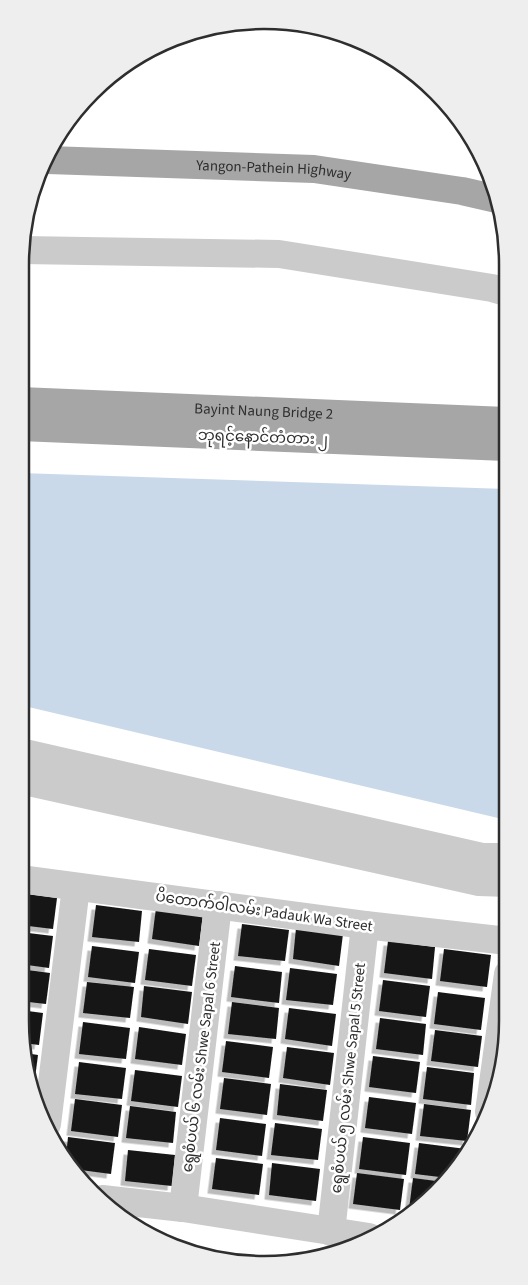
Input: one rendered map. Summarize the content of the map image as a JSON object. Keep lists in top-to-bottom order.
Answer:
{
  "streets": {
    "main road": ["Yangon-Pathein Highway", "Bayint Naung Bridge 2", "ဘုရင့်နောင်တံတား ၂"],
    "street": ["ပိတောက်ဝါလမ်း Padauk Wa Street", "ရွေစံပယ် ၆ လမ်း Shwe Sapal 6 Street", "ရွေစံပယ် ၅ လမ်း Shwe Sapal 5 Street"]
  },
  "crossings": [
    ["ပိတောက်ဝါလမ်း Padauk Wa Street", "ရွေစံပယ် ၆ လမ်း Shwe Sapal 6 Street"],
    ["ပိတောက်ဝါလမ်း Padauk Wa Street", "ရွေစံပယ် ၅ လမ်း Shwe Sapal 5 Street"]
  ]
}
